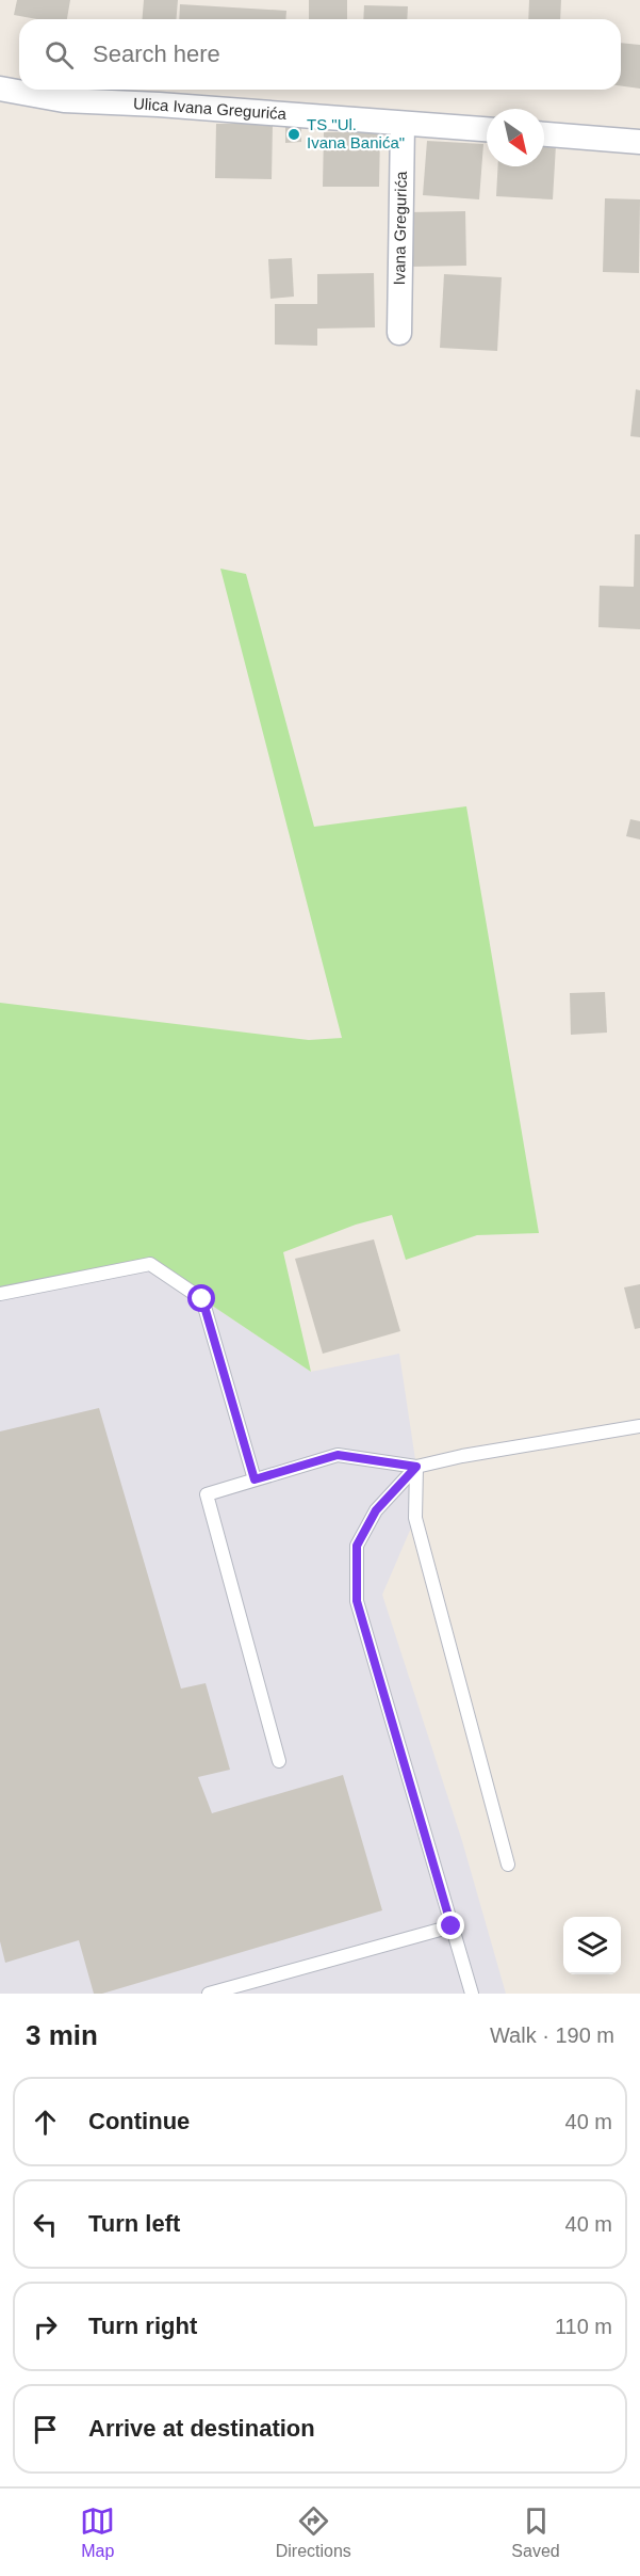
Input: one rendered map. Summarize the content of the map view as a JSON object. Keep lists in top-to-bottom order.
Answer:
{
  "streets": {
    "street": ["Ulica Ivana Gregurića", "Ivana Gregurića"]
  },
  "crossings": [
    ["Ulica Ivana Gregurića", "Ivana Gregurića"]
  ],
  "places": ["TS \"Ul. Ivana Banića\""],
  "north": "bottom right",
  "page": {
    "search": "Search here",
    "heading": ["3 min", "Walk · 190 m"],
    "list": [
      ["Continue", "40 m"],
      ["Turn left", "40 m"],
      ["Turn right", "110 m"],
      "Arrive at destination"
    ],
    "nav": ["Map", "Directions", "Saved"]
  }
}
